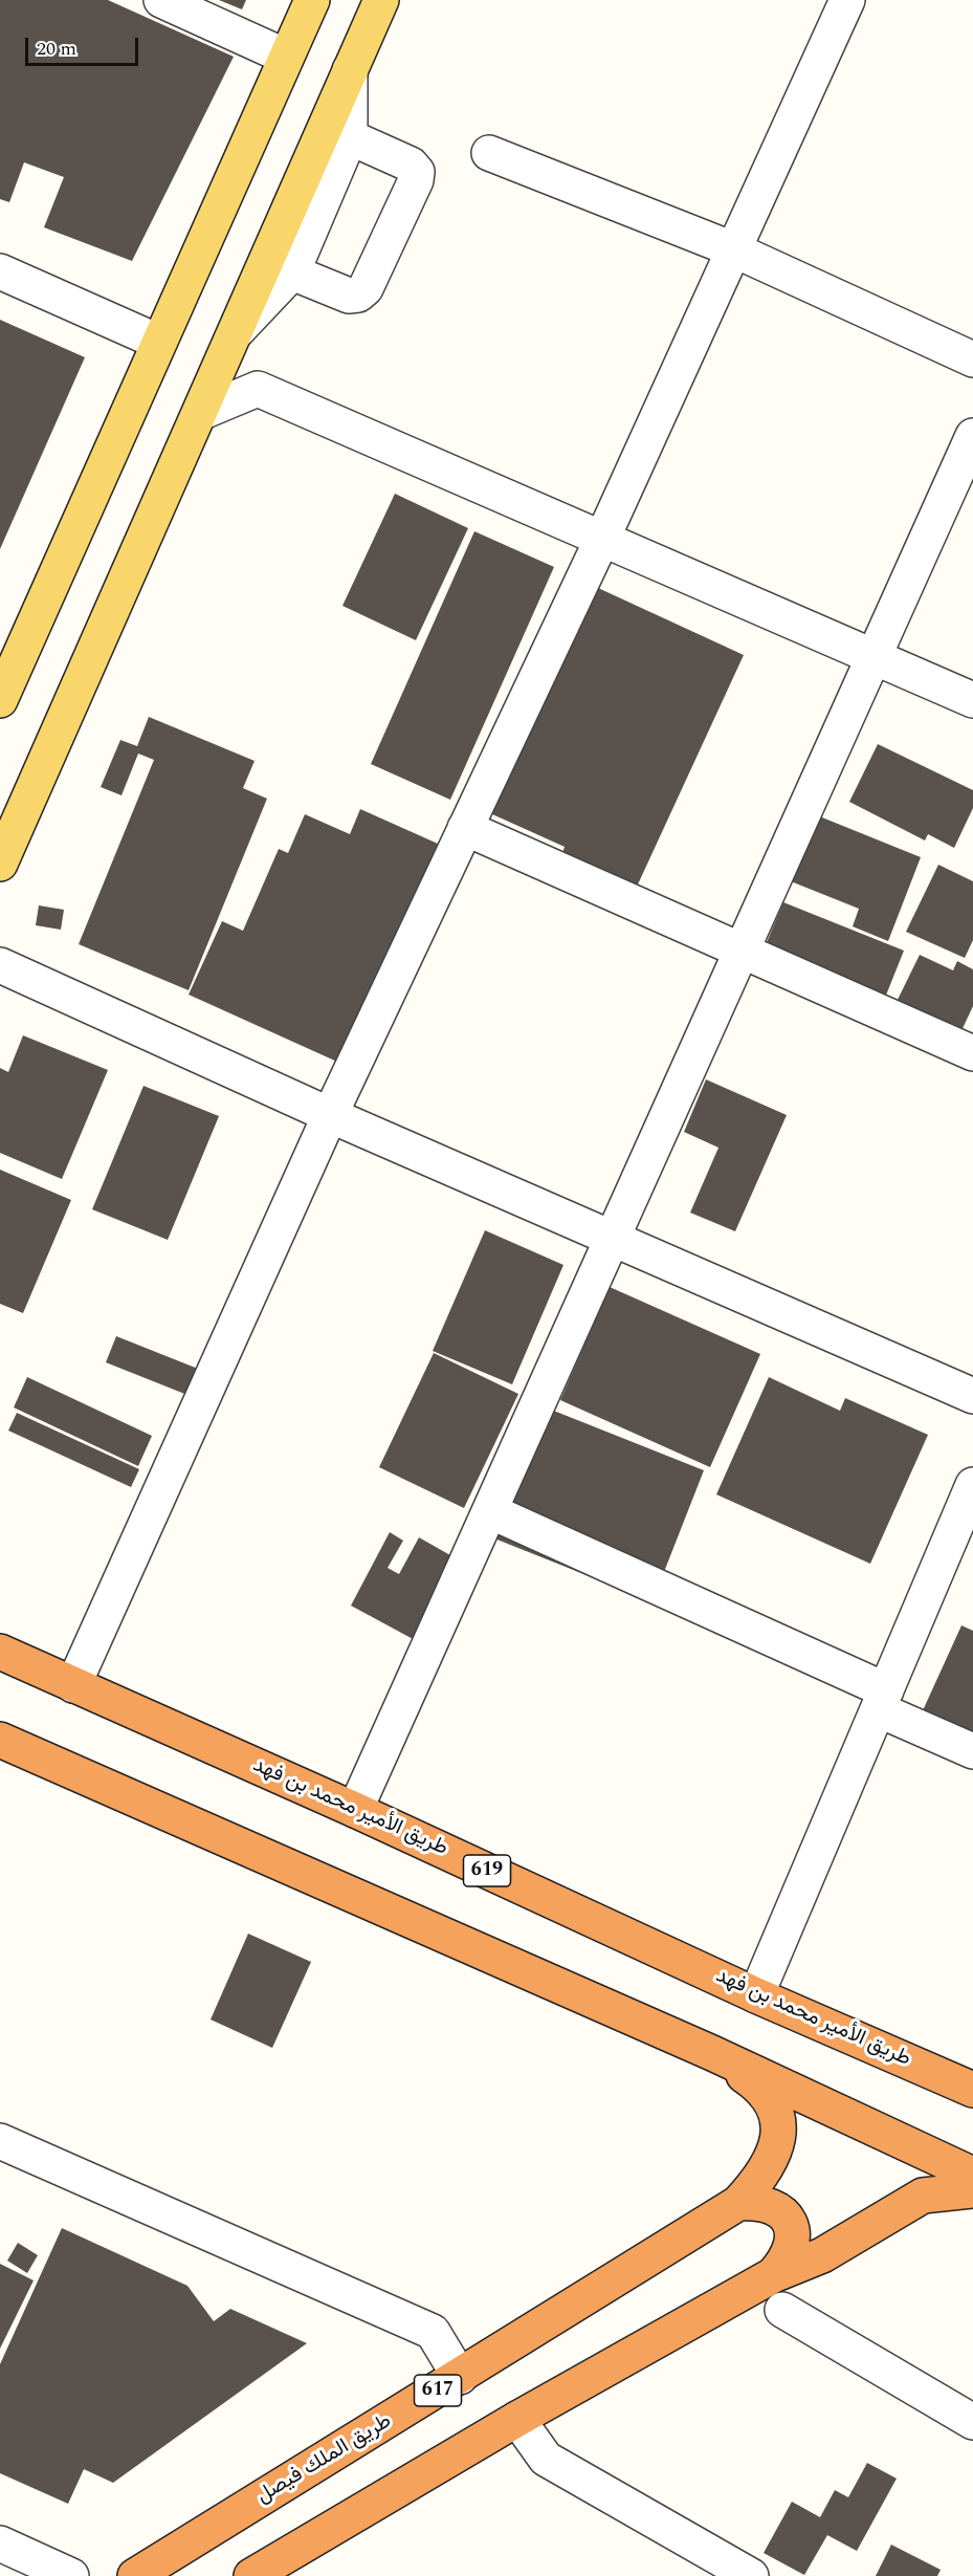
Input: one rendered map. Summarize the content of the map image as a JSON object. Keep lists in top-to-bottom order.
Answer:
{
  "streets": {
    "highway": [
      "طريق الأمير محمد بن فهد",
      "619",
      "617",
      "طريق الملك فيصل"
    ]
  },
  "scale_bar": "20 m"
}
